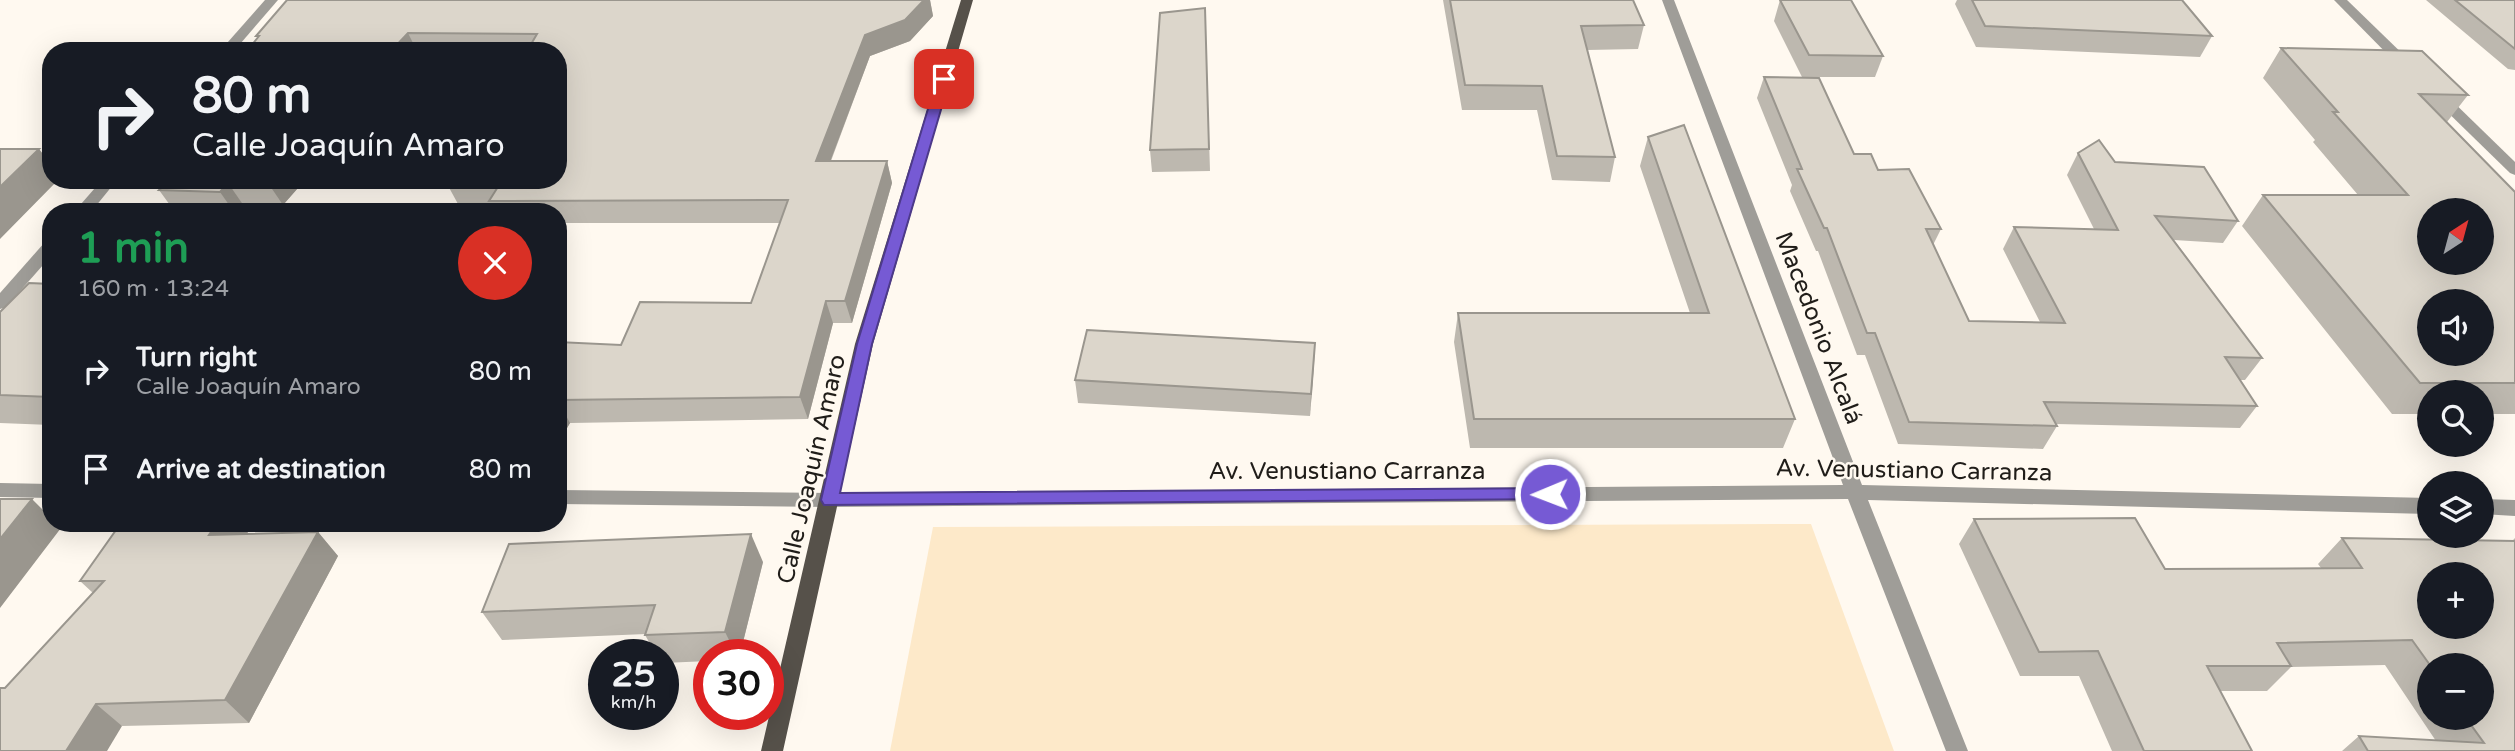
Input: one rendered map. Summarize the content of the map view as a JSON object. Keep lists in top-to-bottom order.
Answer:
{
  "streets": {
    "main road": ["Calle Joaquín Amaro"],
    "street": ["Macedonio Alcalá", "Av. Venustiano Carranza"]
  },
  "crossings": [
    ["Macedonio Alcalá", "Av. Venustiano Carranza"],
    ["Calle Joaquín Amaro", "Av. Venustiano Carranza"]
  ],
  "north": "top right",
  "page": {
    "turn": ["80 m", "Calle Joaquín Amaro"],
    "map_buttons": ["+", "−"],
    "heading": ["1 min", "160 m · 13:24"],
    "list": [
      {
        "name": "Turn right",
        "note": "Calle Joaquín Amaro",
        "value": "80 m"
      },
      {
        "name": "Arrive at destination",
        "value": "80 m"
      }
    ],
    "speed": "25 km/h",
    "limit": "30"
  }
}
